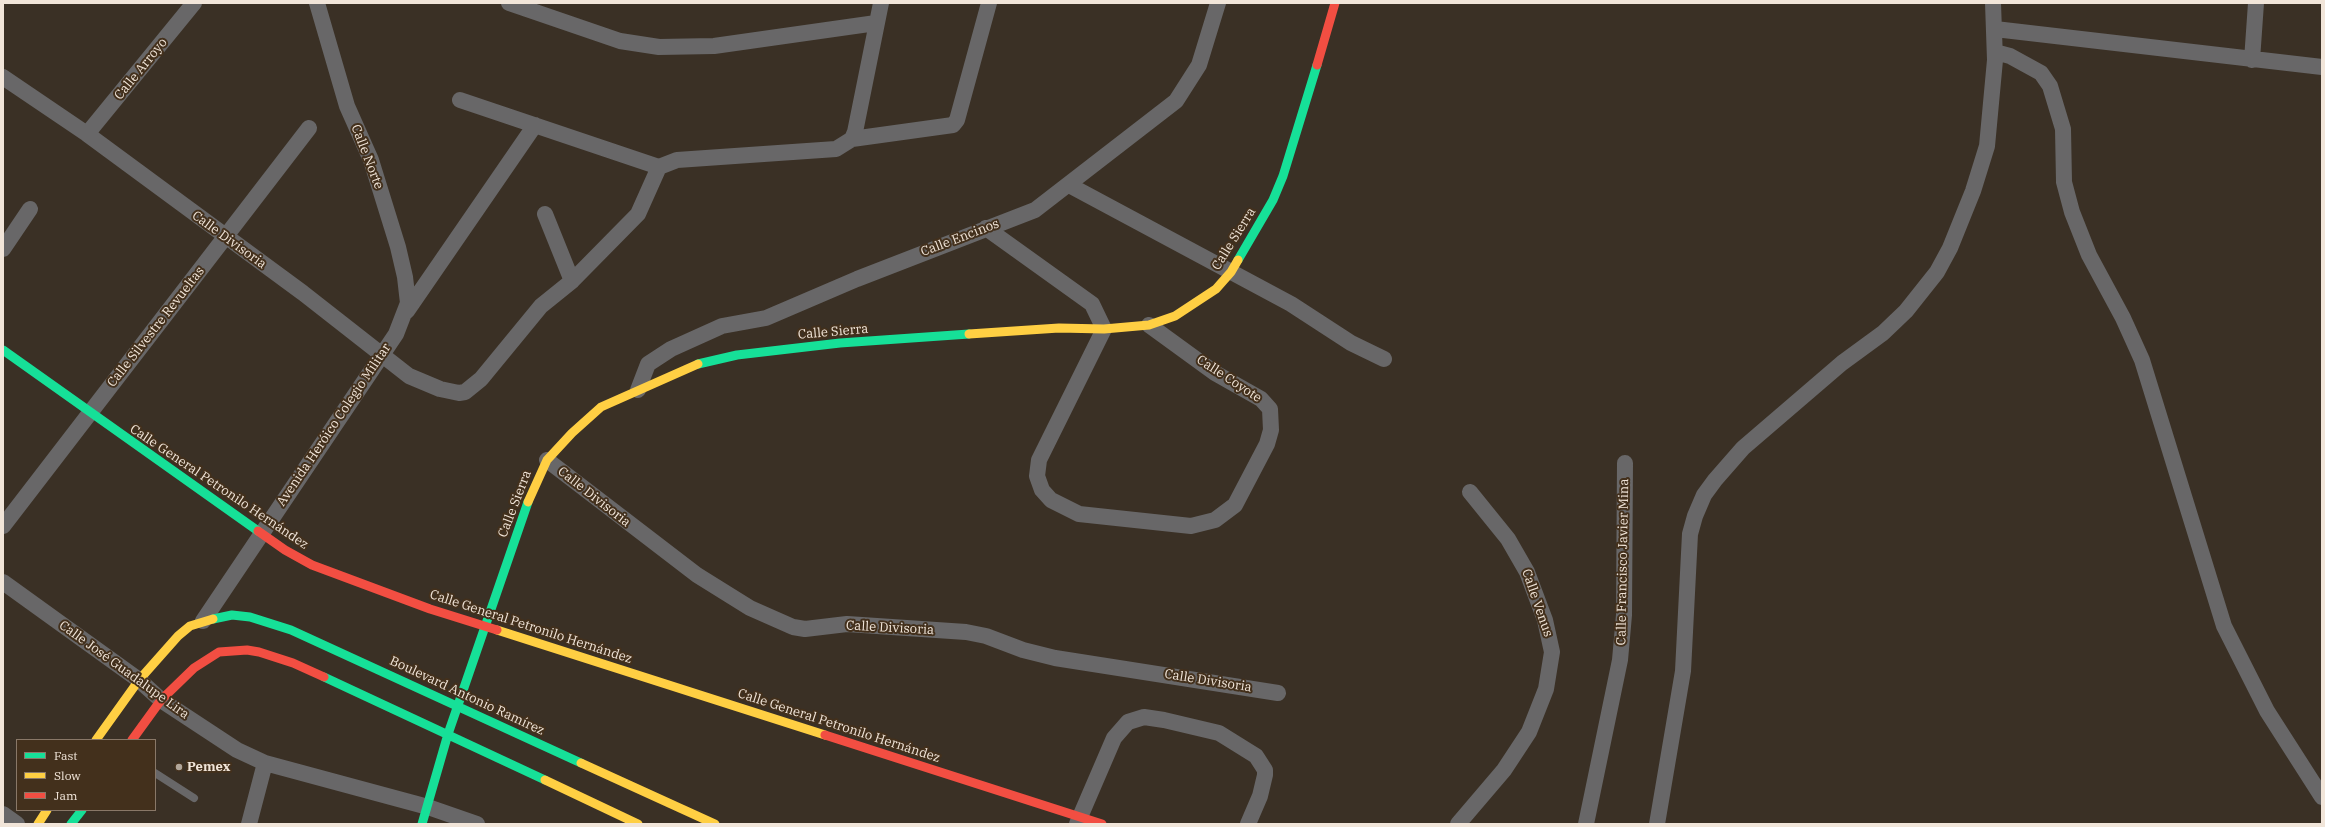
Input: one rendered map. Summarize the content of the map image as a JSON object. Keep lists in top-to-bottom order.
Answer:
{
  "streets": {
    "street": [
      "Calle Arroyo",
      "Calle Norte",
      "Calle Encinos",
      "Calle Sierra",
      "Calle Divisoria",
      "Calle Silvestre Revueltas",
      "Calle Coyote",
      "Avenida Heróico Colegio Militar",
      "Calle General Petronilo Hernández",
      "Calle Francisco Javier Mina",
      "Calle Venus",
      "Calle José Guadalupe Lira",
      "Boulevard Antonio Ramírez"
    ]
  },
  "crossings": [
    ["Calle Arroyo", "Calle Divisoria"],
    ["Calle Norte", "Avenida Heróico Colegio Militar"],
    ["Calle Encinos", "Calle Sierra"],
    ["Calle Sierra", "Calle Divisoria"],
    ["Calle Sierra", "Calle Coyote"],
    ["Calle Sierra", "Calle General Petronilo Hernández"],
    ["Calle Sierra", "Calle José Guadalupe Lira"],
    ["Calle Sierra", "Boulevard Antonio Ramírez"],
    ["Calle Divisoria", "Calle Silvestre Revueltas"],
    ["Calle Divisoria", "Avenida Heróico Colegio Militar"],
    ["Calle Silvestre Revueltas", "Calle General Petronilo Hernández"],
    ["Avenida Heróico Colegio Militar", "Calle General Petronilo Hernández"],
    ["Avenida Heróico Colegio Militar", "Calle José Guadalupe Lira"],
    ["Avenida Heróico Colegio Militar", "Boulevard Antonio Ramírez"]
  ],
  "places": ["Pemex"],
  "legend": ["Fast", "Slow", "Jam"]
}
